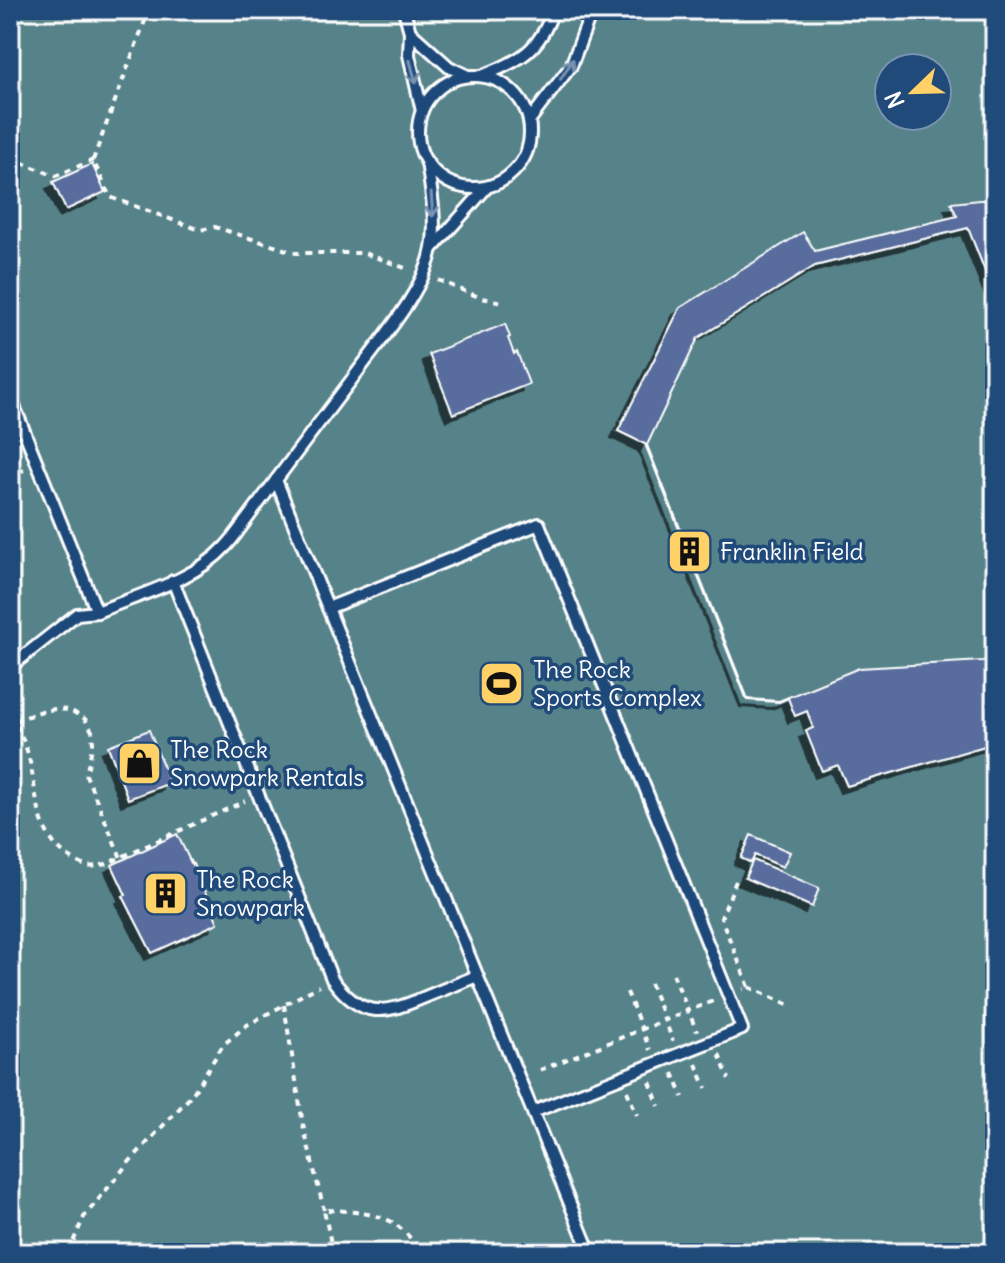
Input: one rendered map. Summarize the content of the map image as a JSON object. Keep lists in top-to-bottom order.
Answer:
{
  "places": {
    "building": ["Franklin Field", "The Rock Snowpark"],
    "sports": ["The Rock Sports Complex"],
    "shop": ["The Rock Snowpark Rentals"]
  },
  "north": "bottom left"
}
